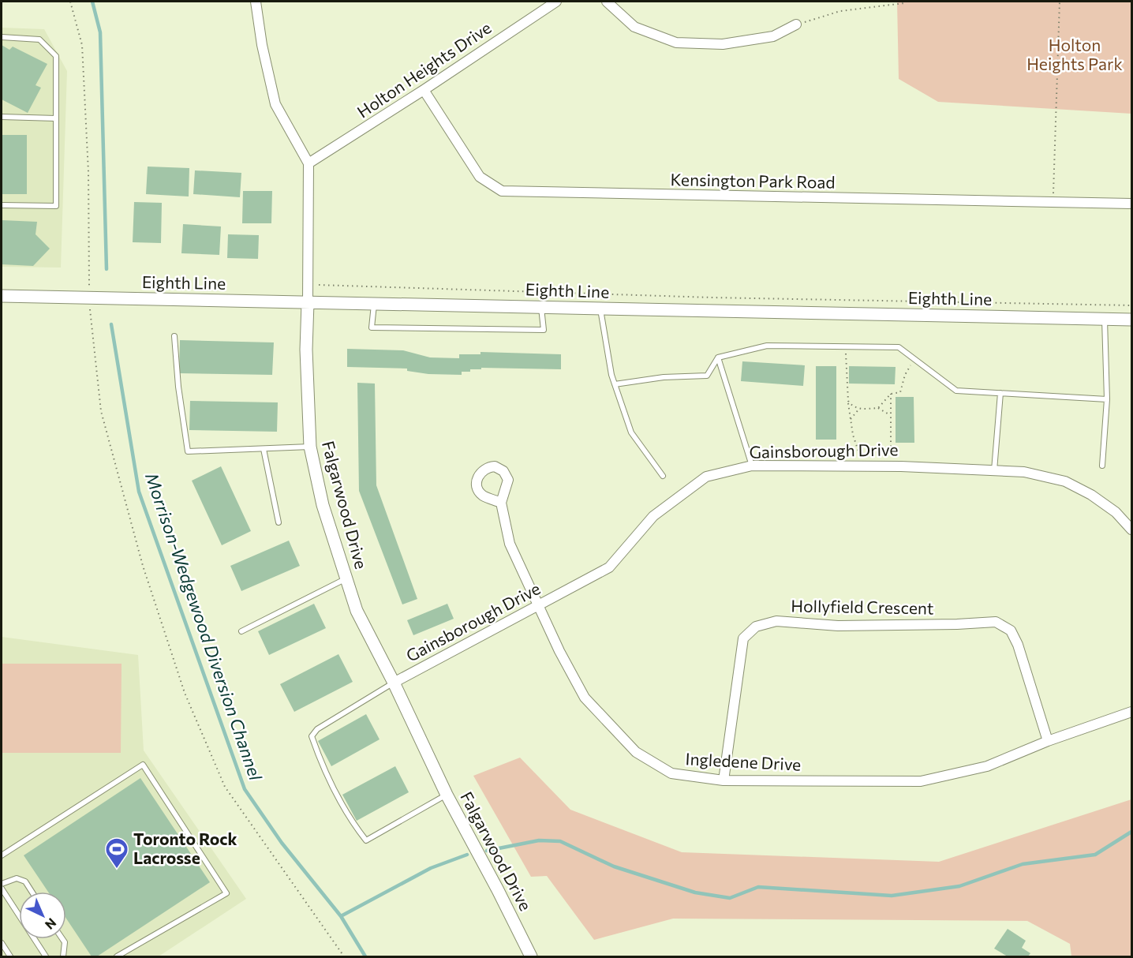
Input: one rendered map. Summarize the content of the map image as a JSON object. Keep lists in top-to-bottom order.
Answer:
{
  "streets": {
    "street": [
      "Holton Heights Drive",
      "Kensington Park Road",
      "Eighth Line",
      "Gainsborough Drive",
      "Falgarwood Drive",
      "Hollyfield Crescent",
      "Ingledene Drive"
    ]
  },
  "crossings": [
    ["Holton Heights Drive", "Kensington Park Road"],
    ["Holton Heights Drive", "Falgarwood Drive"],
    ["Eighth Line", "Falgarwood Drive"],
    ["Gainsborough Drive", "Falgarwood Drive"],
    ["Gainsborough Drive", "Ingledene Drive"],
    ["Hollyfield Crescent", "Ingledene Drive"]
  ],
  "water": ["Morrison-Wedgewood Diversion Channel"],
  "parks": ["Holton Heights Park"],
  "places": {
    "sports": ["Toronto Rock Lacrosse"]
  },
  "north": "bottom right"
}
